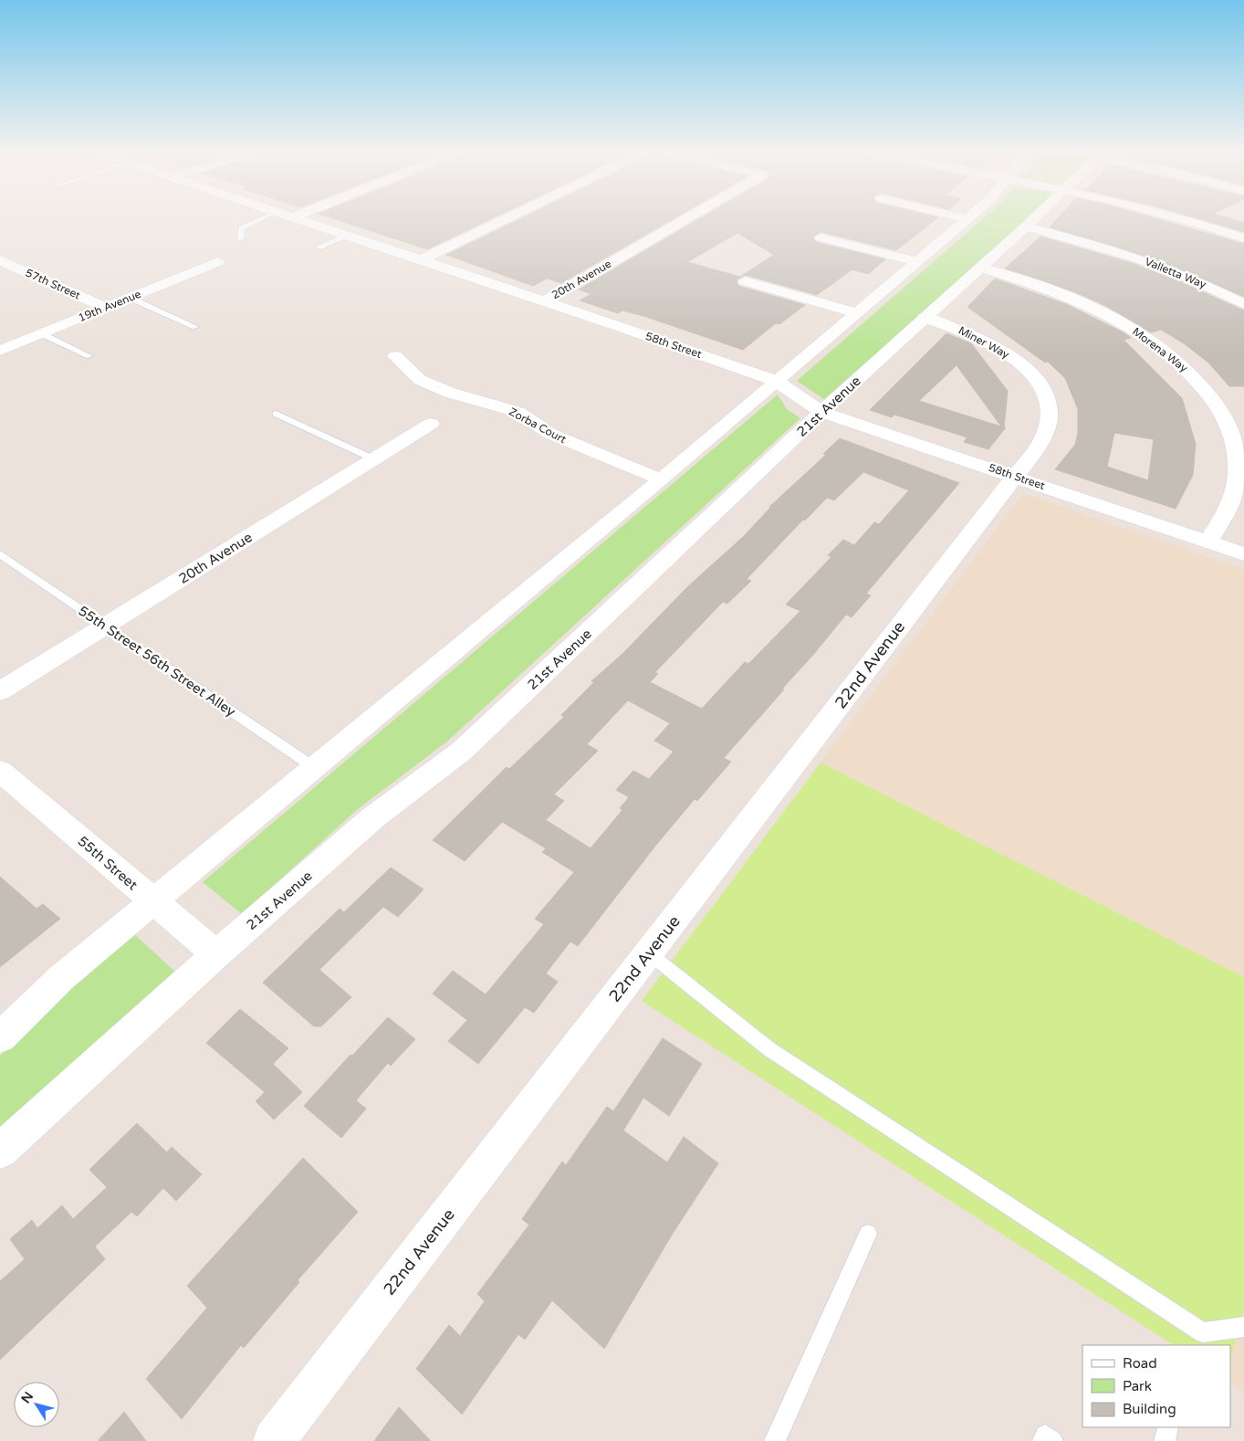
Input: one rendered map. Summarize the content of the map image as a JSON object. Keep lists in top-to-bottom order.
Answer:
{
  "streets": {
    "street": [
      "Valletta Way",
      "20th Avenue",
      "57th Street",
      "19th Avenue",
      "Miner Way",
      "58th Street",
      "Morena Way",
      "21st Avenue",
      "Zorba Court",
      "22nd Avenue",
      "55th Street"
    ],
    "lane": ["55th Street 56th Street Alley"]
  },
  "crossings": [
    ["Valletta Way", "21st Avenue"],
    ["20th Avenue", "58th Street"],
    ["20th Avenue", "55th Street 56th Street Alley"],
    ["57th Street", "19th Avenue"],
    ["Miner Way", "58th Street"],
    ["Miner Way", "21st Avenue"],
    ["Miner Way", "22nd Avenue"],
    ["58th Street", "Morena Way"],
    ["58th Street", "21st Avenue"],
    ["58th Street", "22nd Avenue"],
    ["Morena Way", "21st Avenue"],
    ["21st Avenue", "55th Street"]
  ],
  "legend": ["Road", "Park", "Building"],
  "north": "top left"
}
